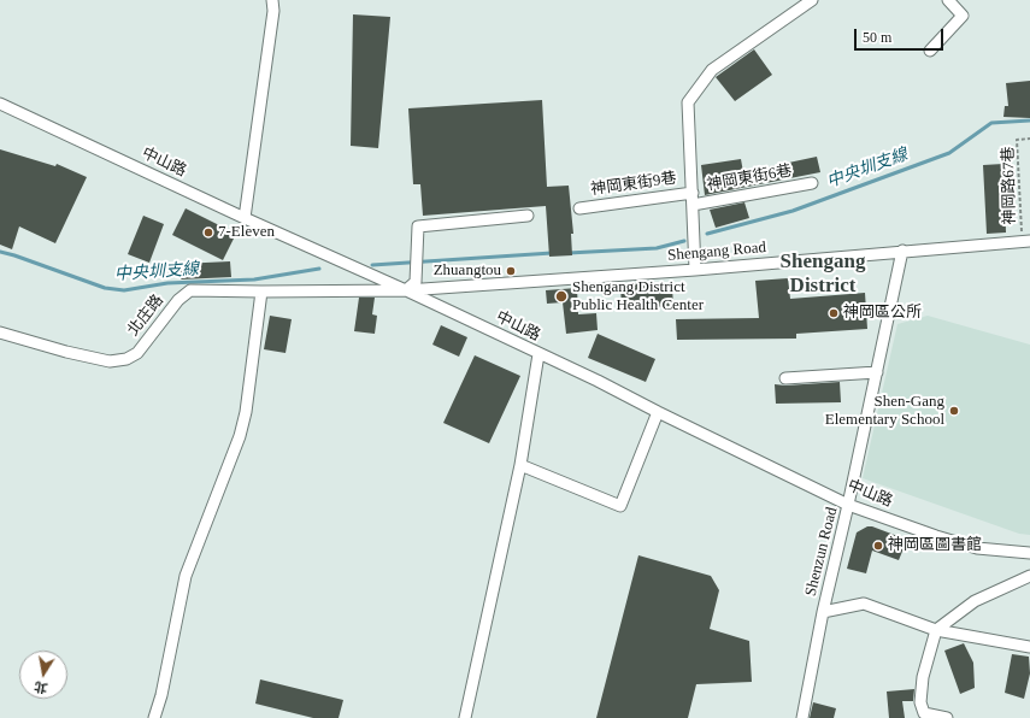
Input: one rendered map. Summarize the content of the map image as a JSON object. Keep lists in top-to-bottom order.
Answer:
{
  "streets": {
    "street": [
      "中山路",
      "神岡東街6巷",
      "神岡東街9巷",
      "Shengang Road",
      "北庄路",
      "Shenzun Road"
    ],
    "path": ["神岡路67巷"]
  },
  "crossings": [
    ["中山路", "Shengang Road"],
    ["中山路", "北庄路"],
    ["中山路", "Shenzun Road"],
    ["神岡路67巷", "Shengang Road"],
    ["Shengang Road", "北庄路"],
    ["Shengang Road", "Shenzun Road"]
  ],
  "districts": ["Shengang District"],
  "water": ["中央圳支線"],
  "places": [
    "7-Eleven",
    "Zhuangtou",
    "Shengang District Public Health Center",
    "神岡區公所",
    "Shen-Gang Elementary School",
    "神岡區圖書館"
  ],
  "scale_bar": "50 m",
  "north": "bottom"
}
